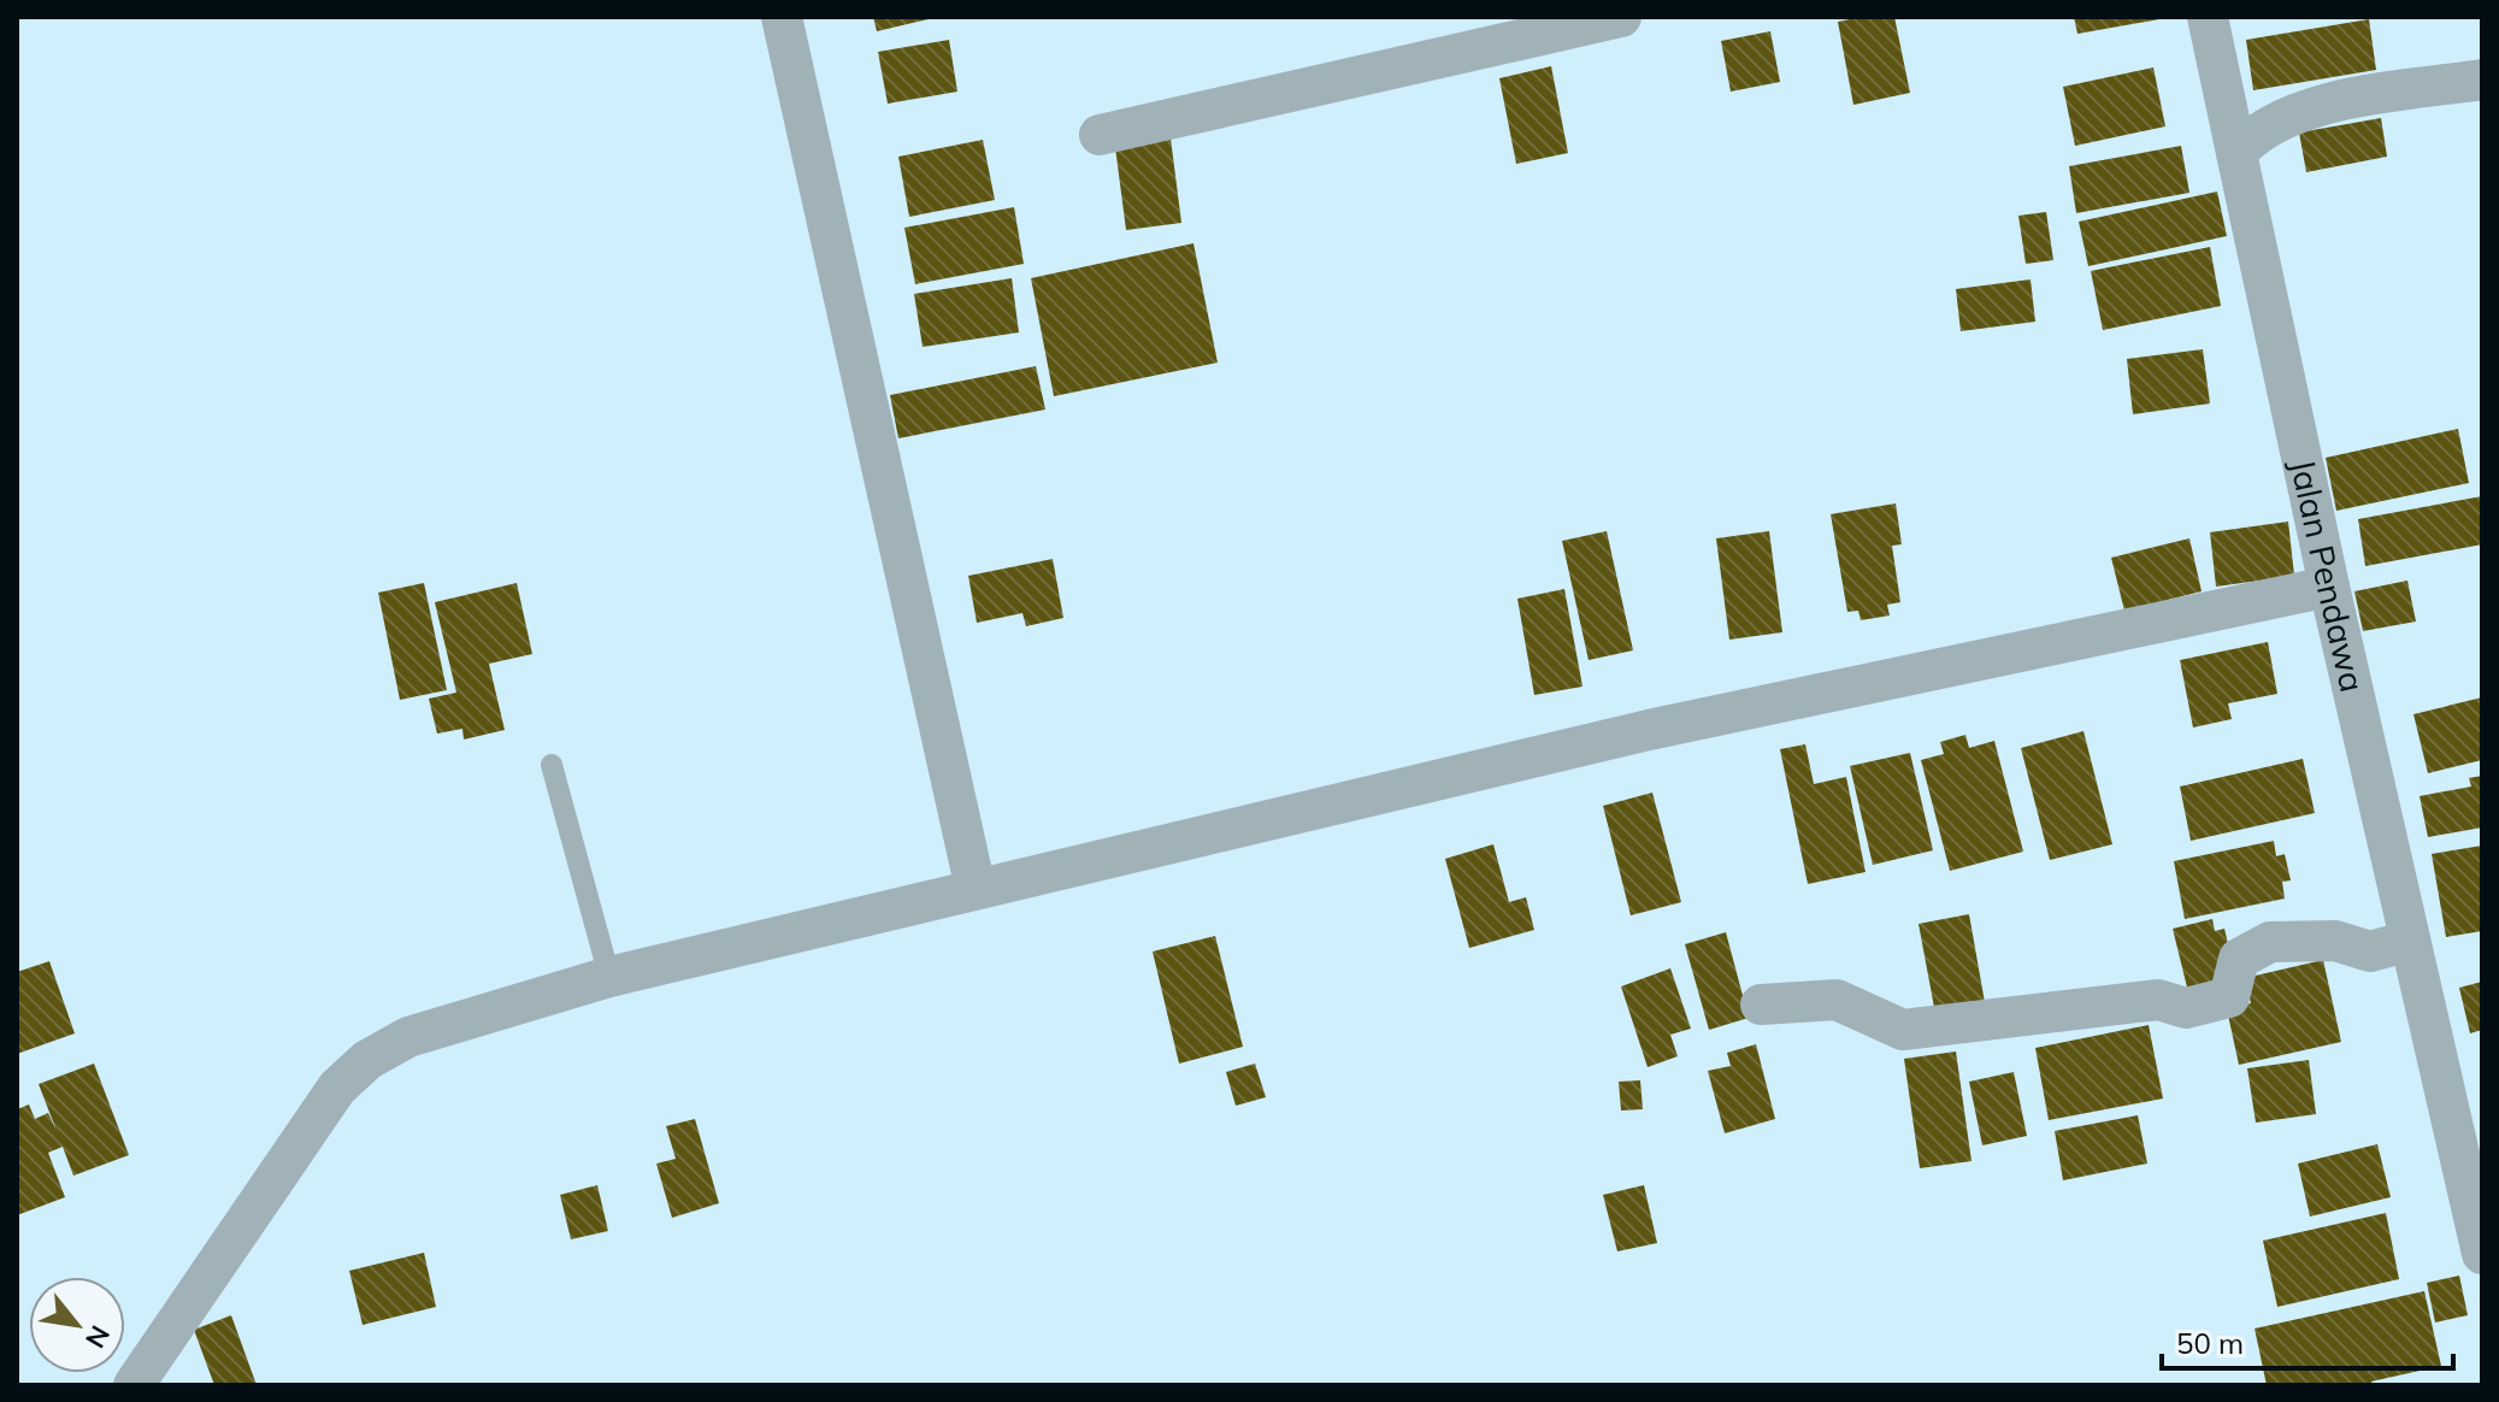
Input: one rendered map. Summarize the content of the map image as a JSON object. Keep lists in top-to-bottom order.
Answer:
{
  "streets": {
    "street": ["Jalan Pendawa"]
  },
  "scale_bar": "50 m",
  "north": "bottom right"
}
